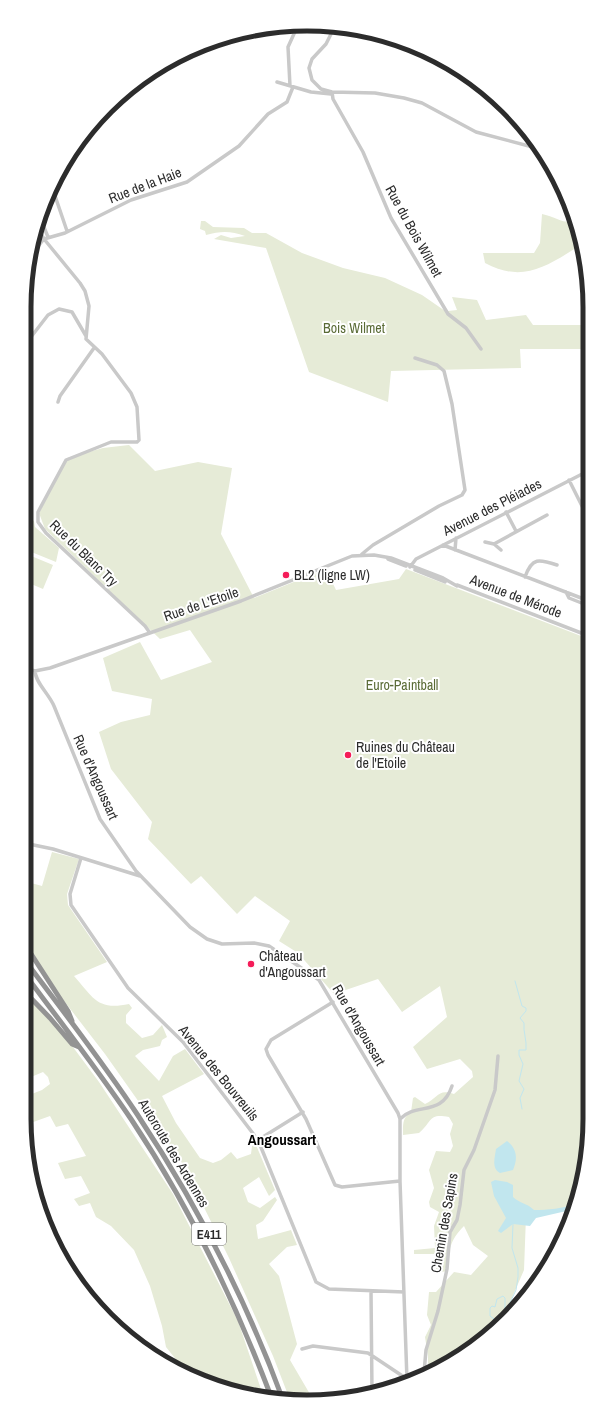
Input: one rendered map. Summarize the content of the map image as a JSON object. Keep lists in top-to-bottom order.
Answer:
{
  "streets": {
    "highway": ["Autoroute des Ardennes", "E411"],
    "street": [
      "Rue de la Haie",
      "Rue du Bois Wilmet",
      "Avenue des Pléiades",
      "Rue du Blanc Try",
      "Avenue de Mérode",
      "Rue de L'Etoile",
      "Rue d'Angoussart",
      "Avenue des Bouvreuils",
      "Chemin des Sapins"
    ]
  },
  "crossings": [
    ["Avenue des Pléiades", "Avenue de Mérode"],
    ["Avenue des Pléiades", "Rue de L'Etoile"],
    ["Rue du Blanc Try", "Rue de L'Etoile"],
    ["Avenue de Mérode", "Rue de L'Etoile"],
    ["Rue de L'Etoile", "Rue d'Angoussart"],
    ["Rue d'Angoussart", "Avenue des Bouvreuils"]
  ],
  "districts": ["Angoussart"],
  "parks": ["Bois Wilmet", "Euro-Paintball"],
  "places": ["BL2 (ligne LW)", "Ruines du Château de l'Etoile", "Château d'Angoussart"]
}
